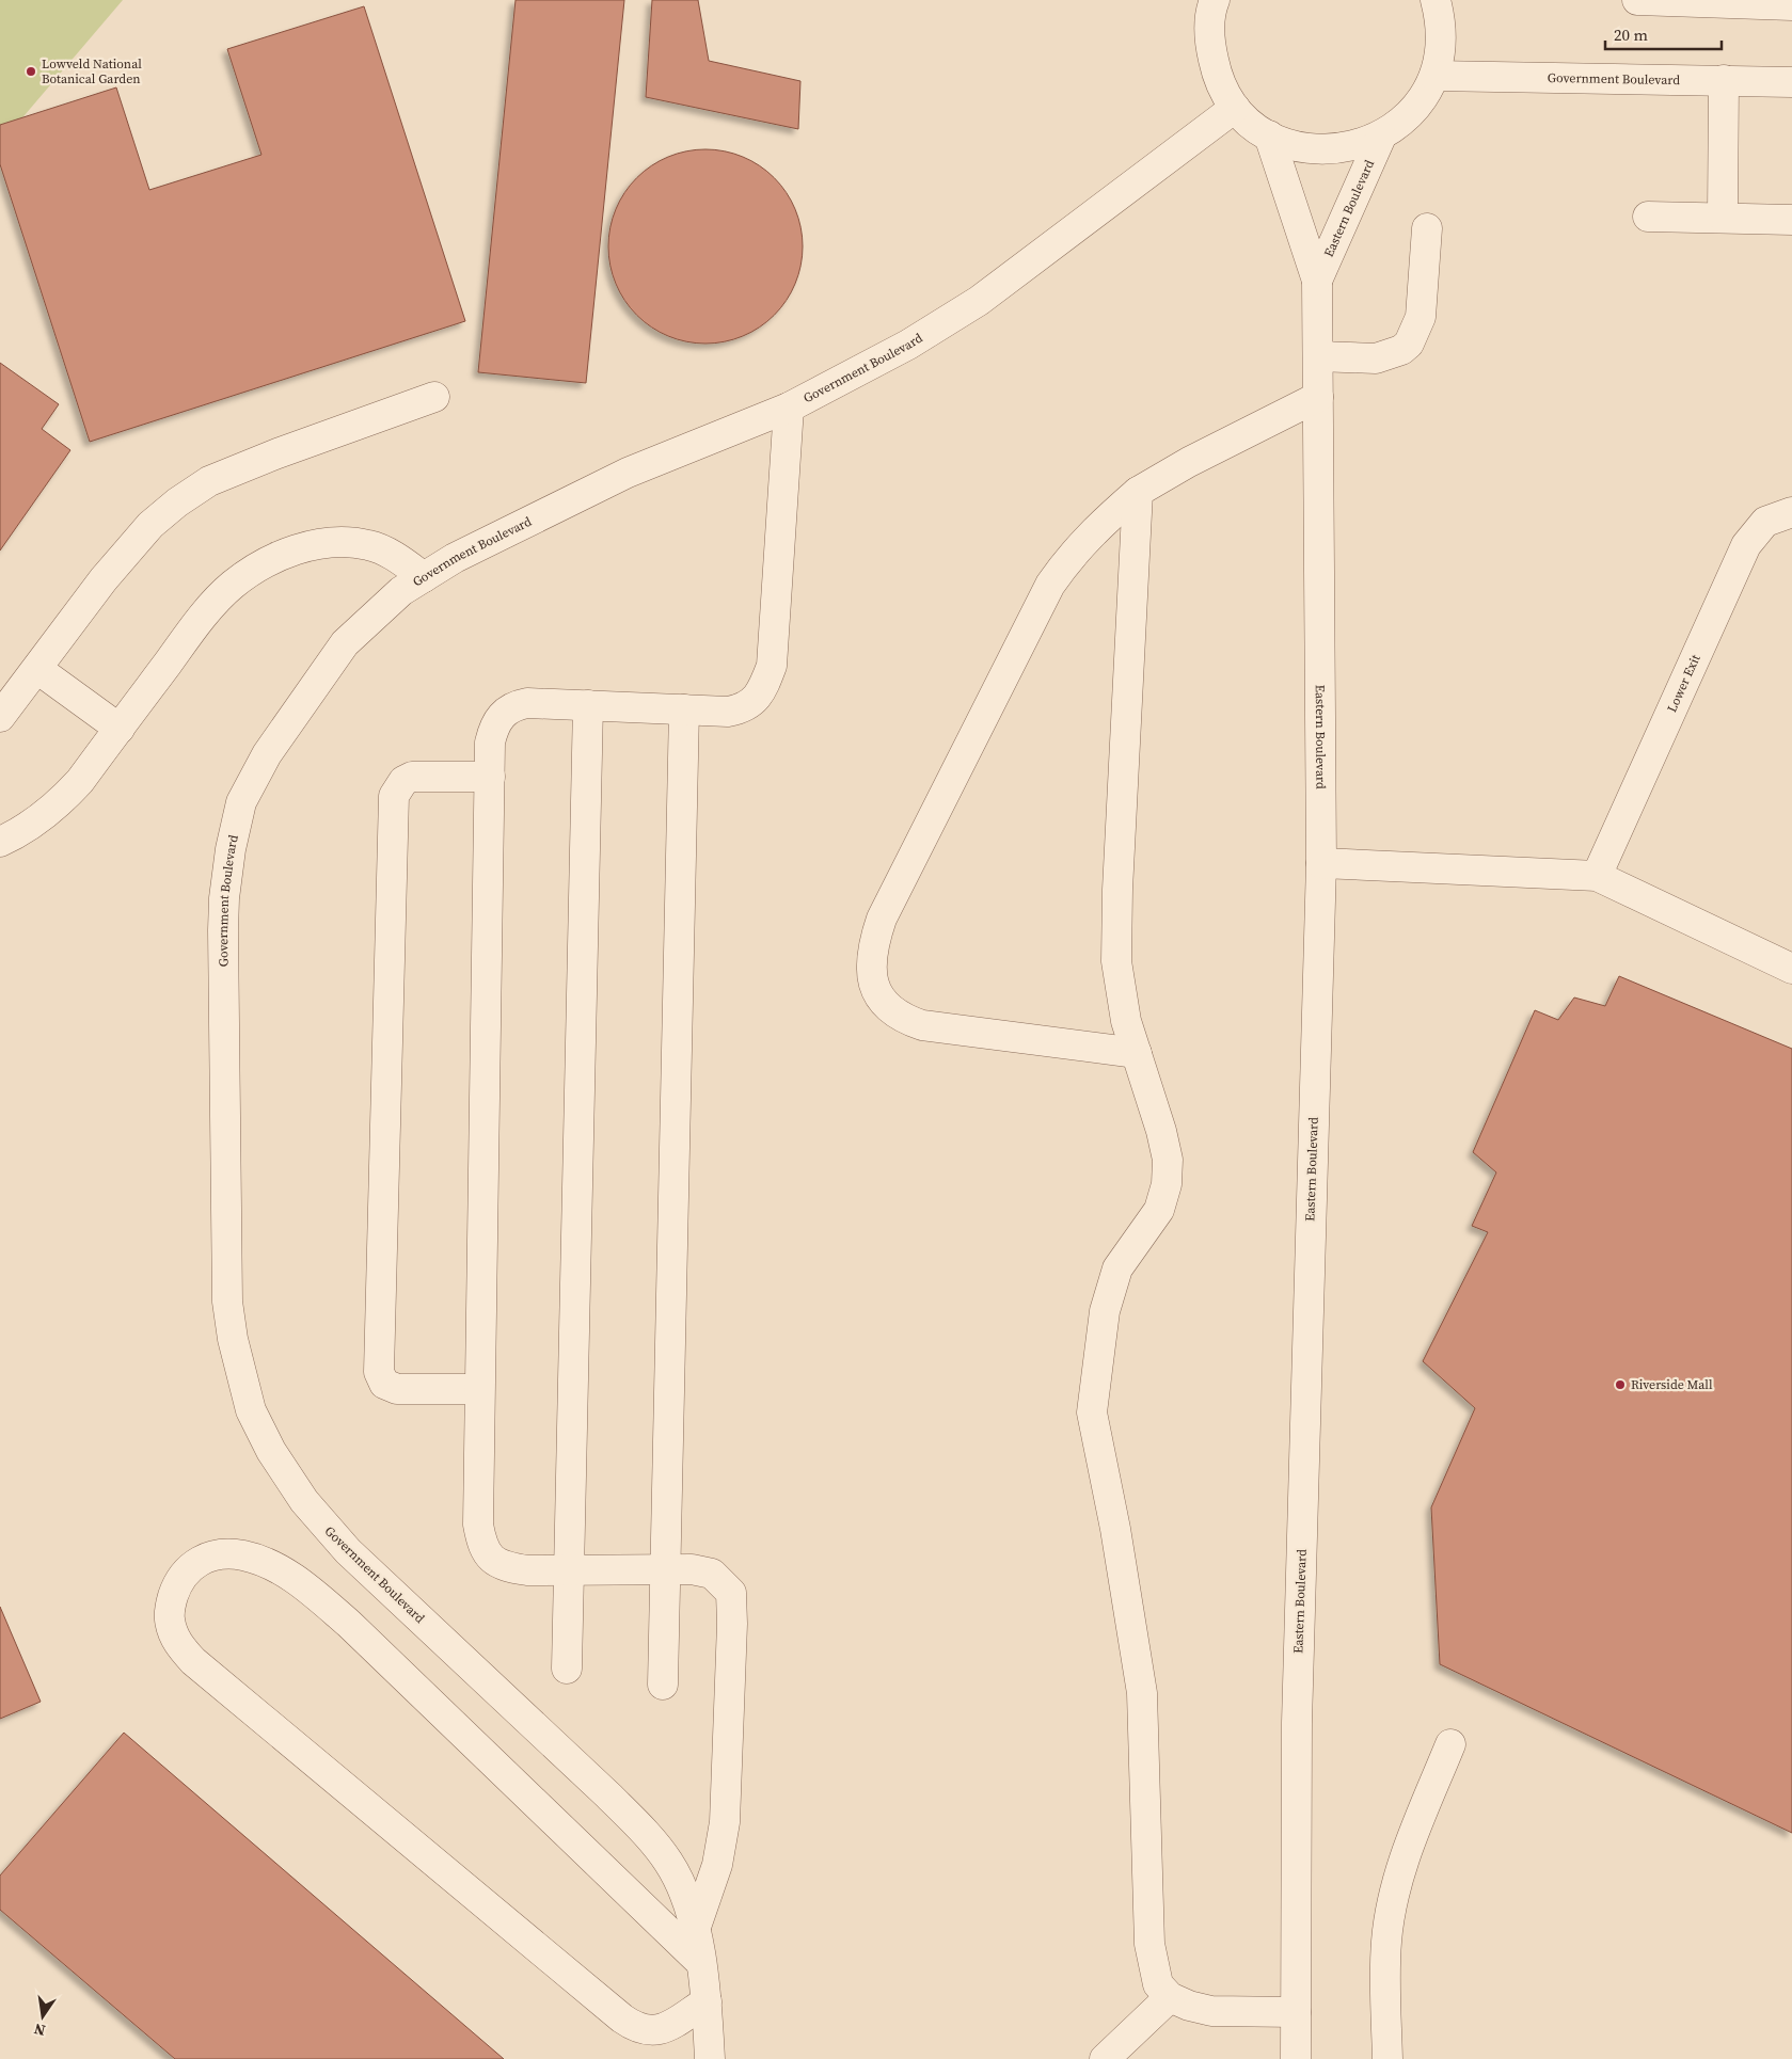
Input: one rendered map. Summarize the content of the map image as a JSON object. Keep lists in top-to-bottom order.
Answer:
{
  "streets": {
    "street": ["Government Boulevard", "Eastern Boulevard", "Lower Exit"]
  },
  "places": ["Lowveld National Botanical Garden", "Riverside Mall"],
  "scale_bar": "20 m",
  "north": "bottom"
}
